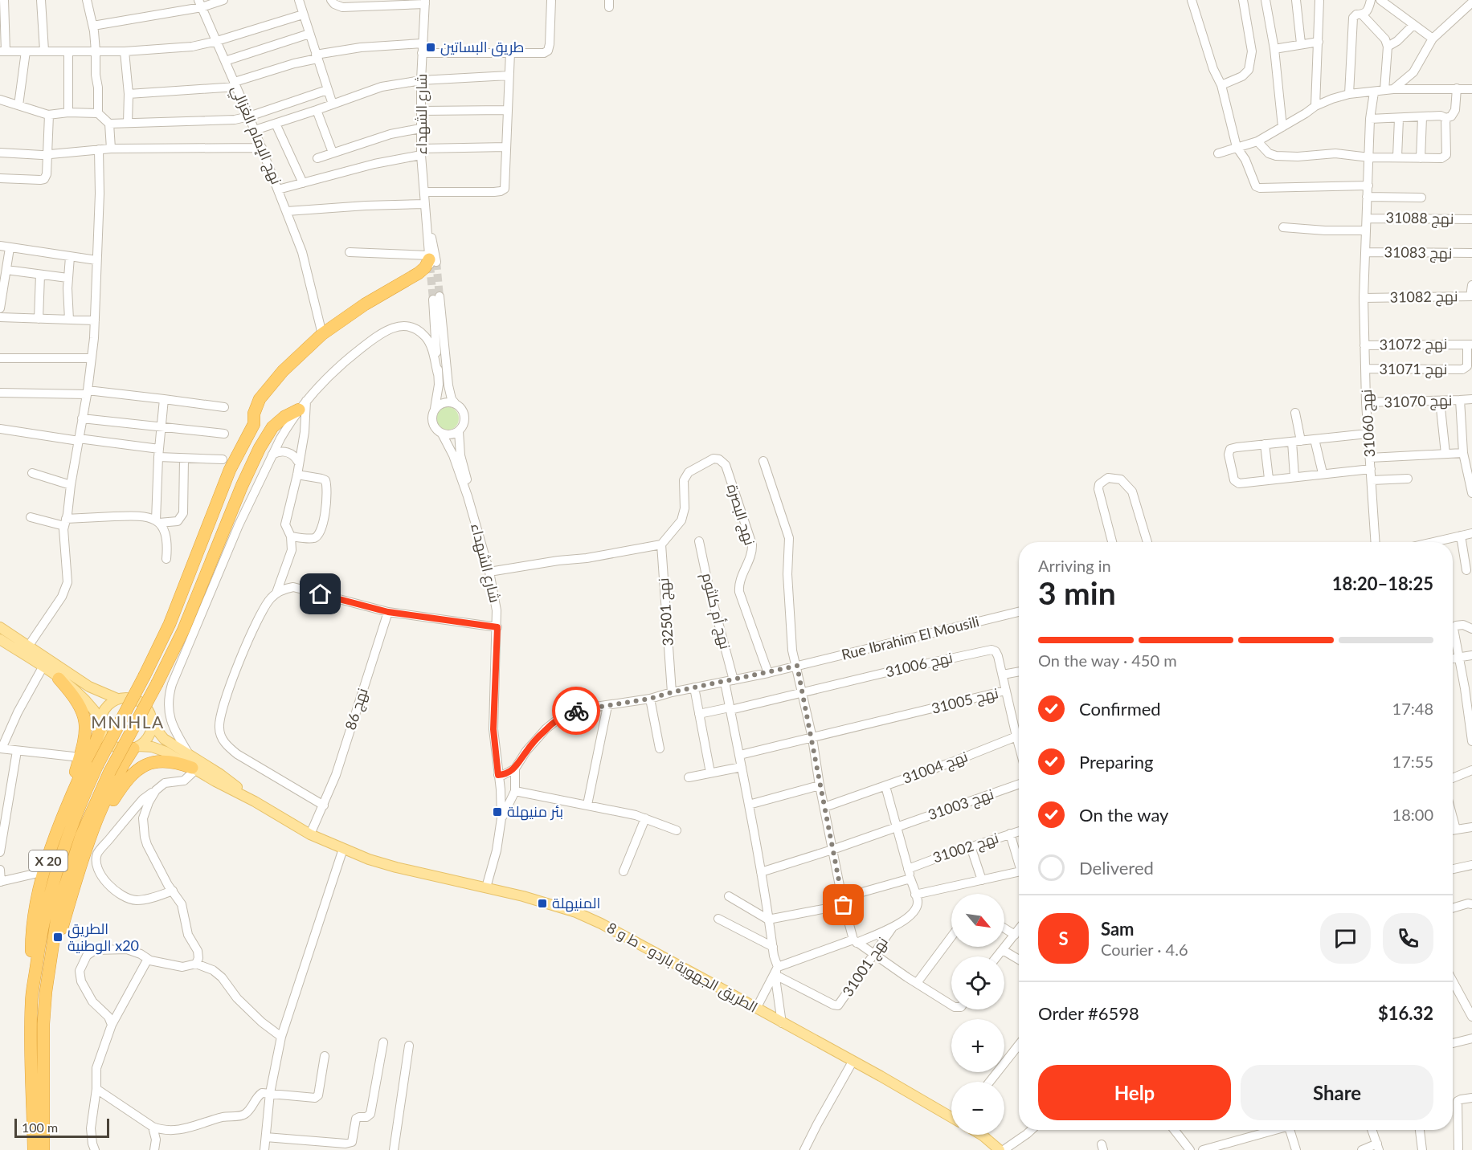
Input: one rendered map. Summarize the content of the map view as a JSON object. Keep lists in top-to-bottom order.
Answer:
{
  "streets": {
    "highway": ["X 20"],
    "main road": ["الطريق الجهوية باردو - ط و 8"],
    "street": [
      "شارع الشهداء",
      "نهج الإمام الغزالي",
      "نهج 31088",
      "نهج 31083",
      "نهج 31082",
      "نهج 31072",
      "نهج 31071",
      "نهج 31070",
      "نهج 31060",
      "نهج البصرة",
      "نهج أم كلثوم",
      "نهج 32501",
      "Rue Ibrahim El Mousili",
      "نهج 31006",
      "نهج 31005",
      "نهج 86",
      "نهج 31004",
      "نهج 31003",
      "نهج 31002",
      "نهج 31001"
    ]
  },
  "crossings": [
    ["شارع الشهداء", "نهج الإمام الغزالي"],
    ["شارع الشهداء", "الطريق الجهوية باردو - ط و 8"],
    ["نهج 31083", "نهج 31060"],
    ["نهج 31082", "نهج 31060"],
    ["نهج 31072", "نهج 31071"],
    ["نهج 31072", "نهج 31060"],
    ["نهج 31071", "نهج 31060"],
    ["نهج 31070", "نهج 31060"],
    ["نهج البصرة", "نهج 32501"],
    ["نهج البصرة", "Rue Ibrahim El Mousili"],
    ["نهج أم كلثوم", "Rue Ibrahim El Mousili"],
    ["نهج 32501", "Rue Ibrahim El Mousili"],
    ["نهج 31006", "نهج 31005"],
    ["نهج 31005", "نهج 31004"],
    ["نهج 86", "الطريق الجهوية باردو - ط و 8"],
    ["X 20", "الطريق الجهوية باردو - ط و 8"]
  ],
  "districts": ["MNIHLA"],
  "places": {
    "transit": [
      "طريق البساتين",
      "بئر منيهلة",
      "المنيهلة",
      "الطريق الوطنية x20"
    ]
  },
  "scale_bar": "100 m",
  "north": "bottom right",
  "page": {
    "heading": ["3 min", "Arriving in", "18:20–18:25"],
    "panel": [
      "Sam",
      "Courier · 4.6",
      "Order #6598",
      "$16.32"
    ],
    "bar": "On the way · 450 m",
    "list": [
      ["Confirmed", "17:48"],
      ["Preparing", "17:55"],
      ["On the way", "18:00"],
      "Delivered"
    ],
    "map_buttons": ["+", "−"],
    "round": "S",
    "buttons": ["Help", "Share"],
    "scale": "100 m"
  }
}
